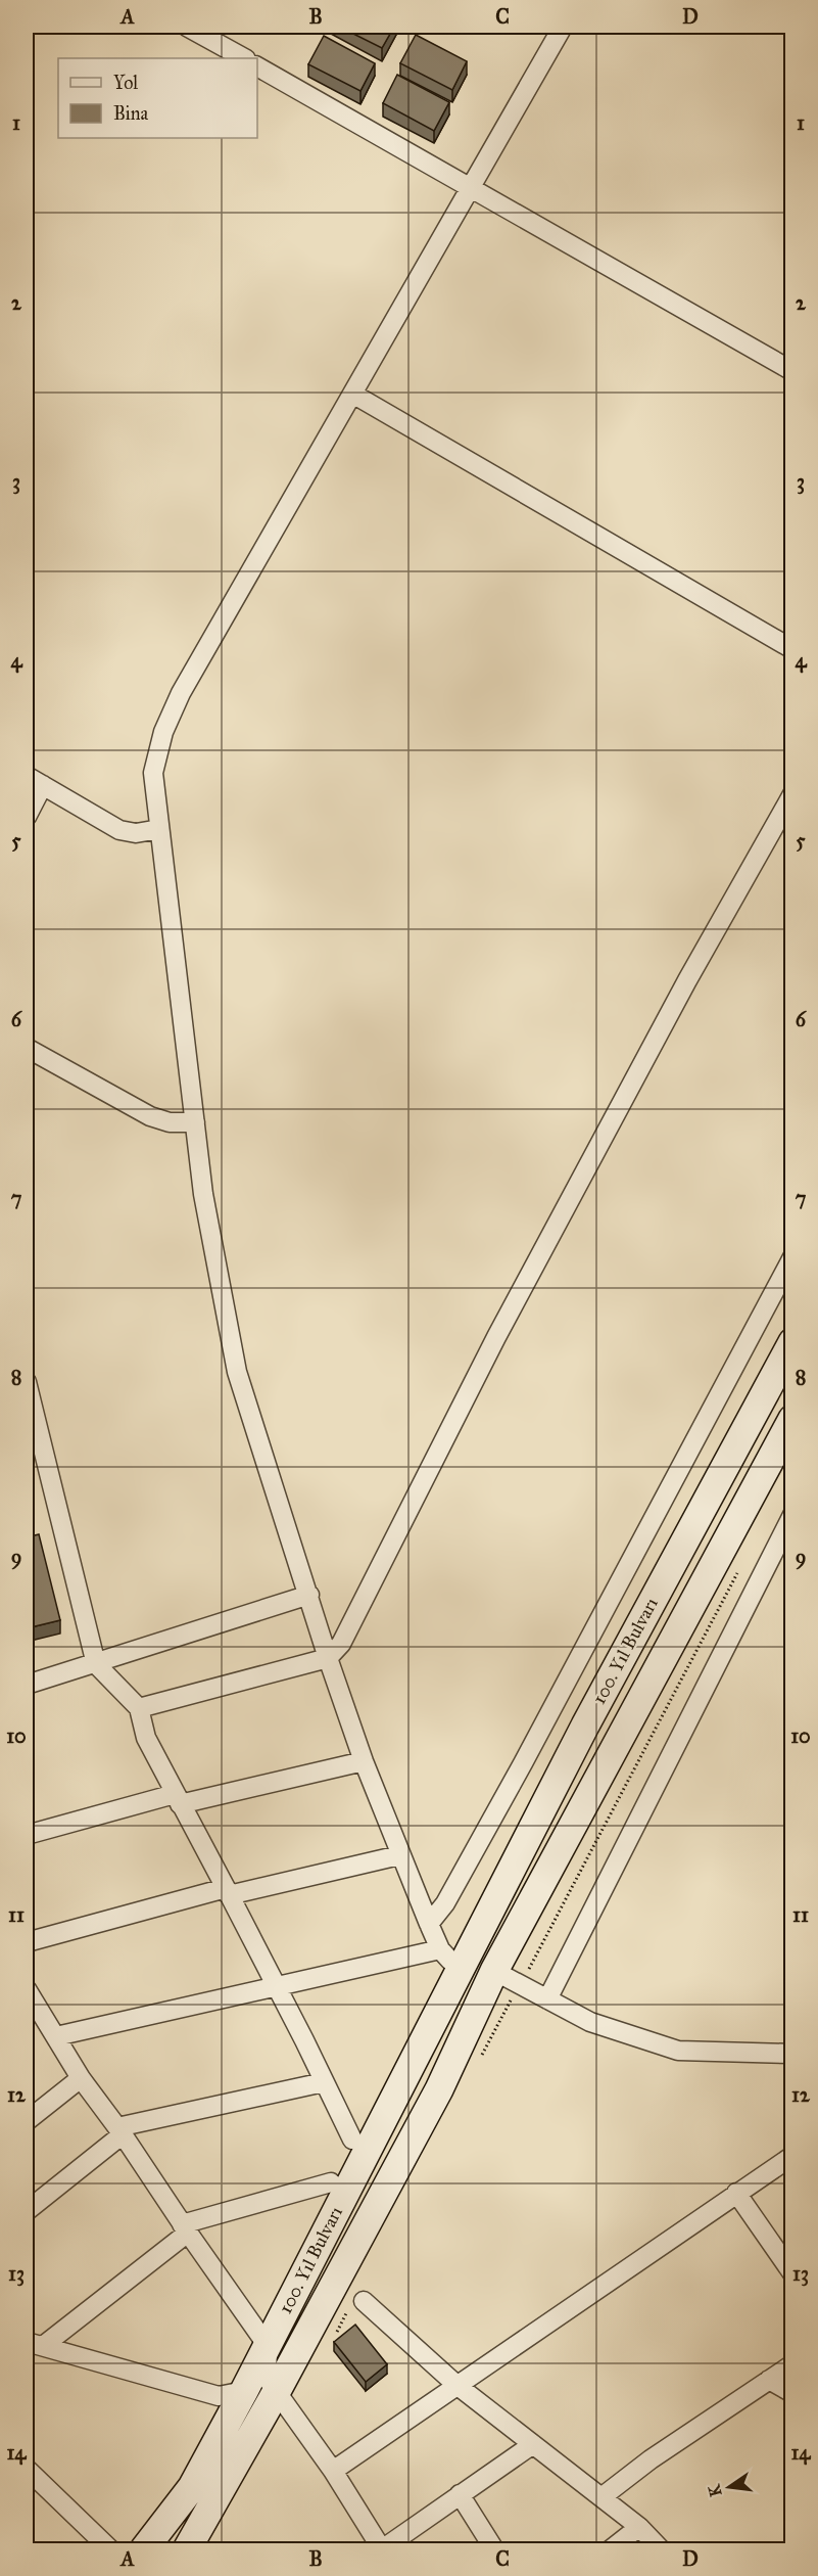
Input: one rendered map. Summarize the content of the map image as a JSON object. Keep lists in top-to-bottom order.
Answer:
{
  "streets": {
    "main road": ["100. Yıl Bulvarı"]
  },
  "legend": ["Yol", "Bina"],
  "north": "left",
  "grid": {
    "columns": [
      "A",
      "B",
      "C",
      "D"
    ],
    "rows": [
      "1",
      "2",
      "3",
      "4",
      "5",
      "6",
      "7",
      "8",
      "9",
      "10",
      "11",
      "12",
      "13",
      "14"
    ]
  }
}
